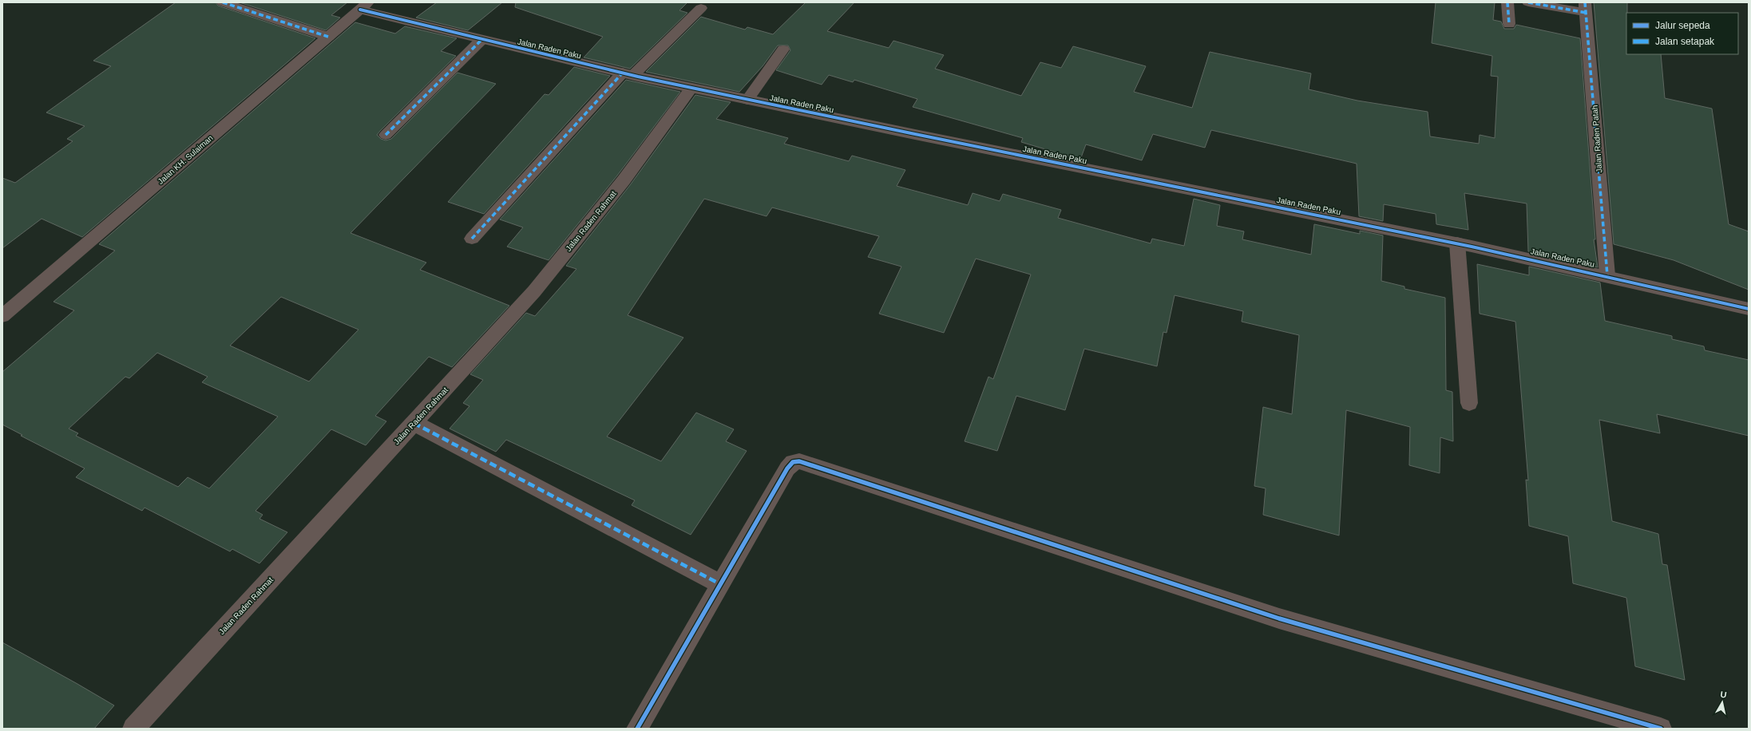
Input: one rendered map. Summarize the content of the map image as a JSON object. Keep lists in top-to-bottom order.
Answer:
{
  "streets": {
    "street": [
      "Jalan Raden Paku",
      "Jalan Raden Patah",
      "Jalan KH. Sulaiman",
      "Jalan Raden Rahmat"
    ]
  },
  "crossings": [
    ["Jalan Raden Paku", "Jalan Raden Patah"],
    ["Jalan Raden Paku", "Jalan KH. Sulaiman"],
    ["Jalan Raden Paku", "Jalan Raden Rahmat"]
  ],
  "legend": ["Jalur sepeda", "Jalan setapak"],
  "north": "top"
}
